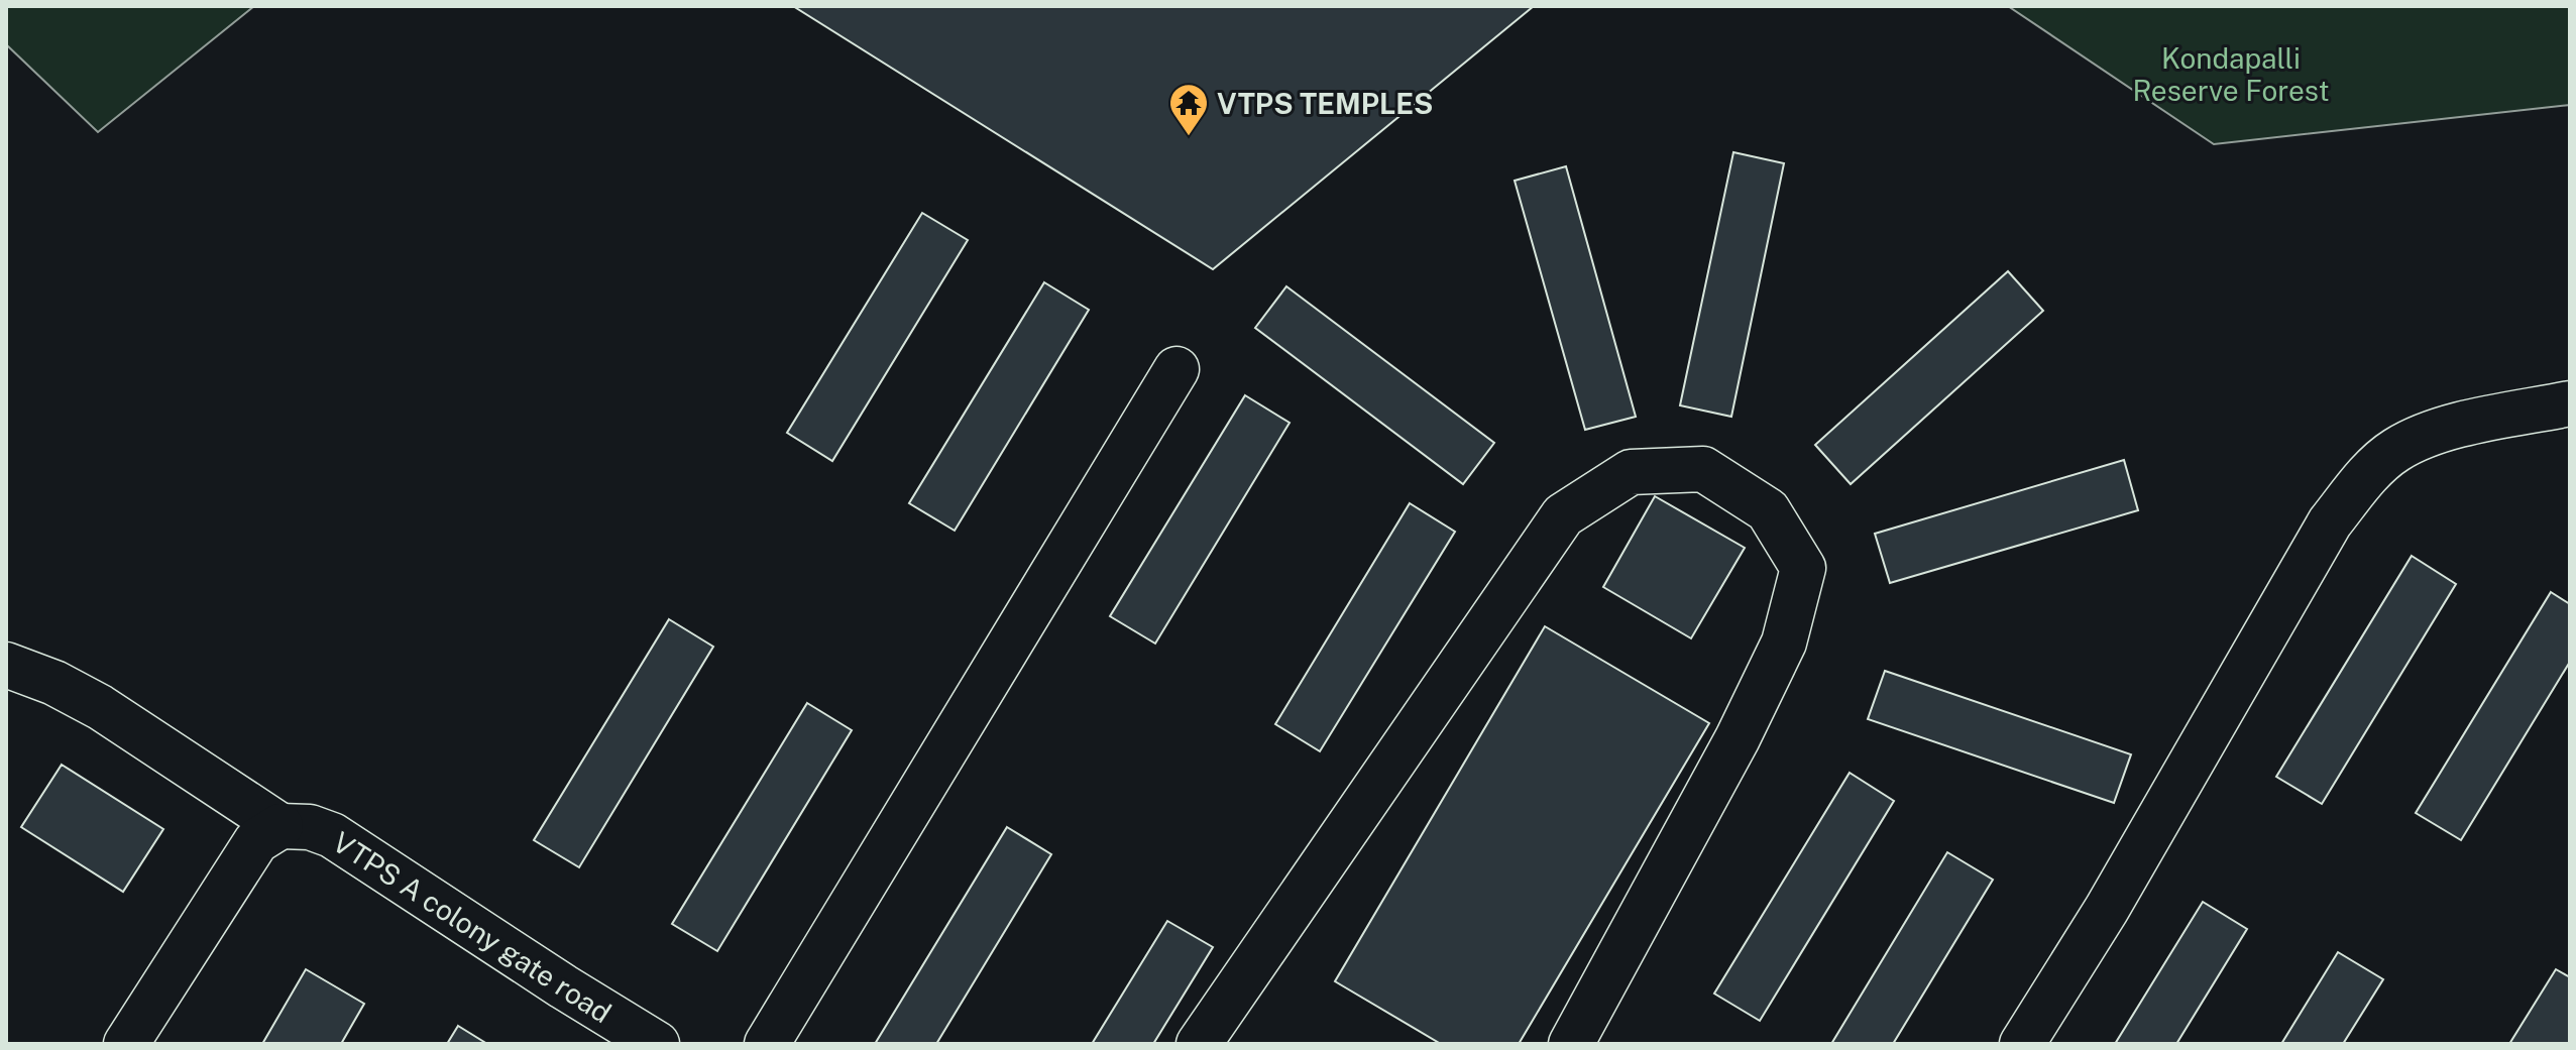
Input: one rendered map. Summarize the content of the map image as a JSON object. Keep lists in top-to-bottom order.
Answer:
{
  "streets": {
    "street": ["VTPS A colony gate road"]
  },
  "parks": ["Kondapalli Reserve Forest"],
  "places": {
    "temple": ["VTPS TEMPLES"]
  }
}
